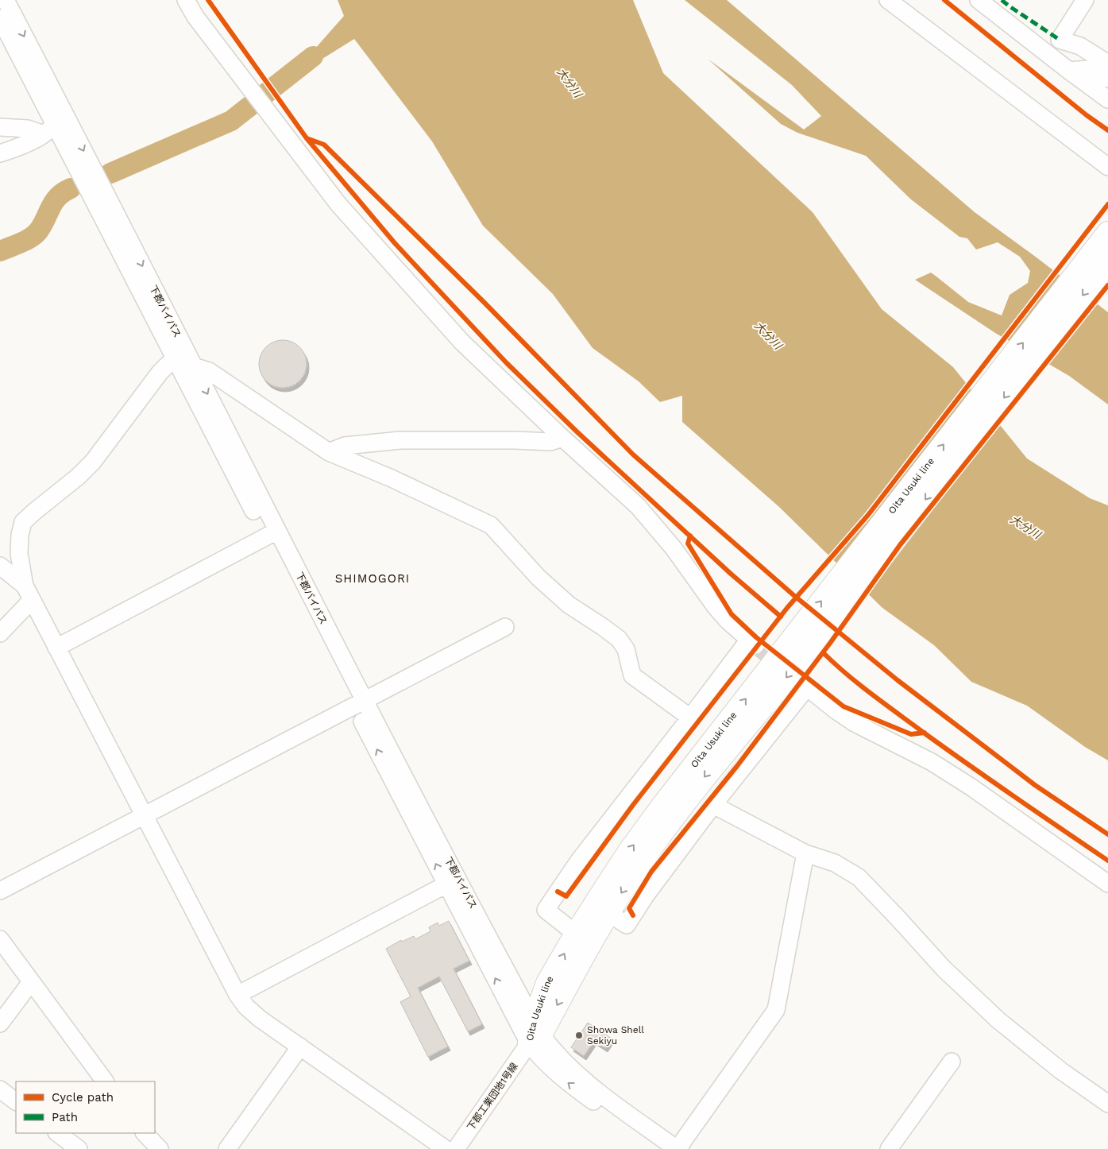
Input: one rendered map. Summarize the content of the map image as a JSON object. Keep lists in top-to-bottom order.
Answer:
{
  "streets": {
    "main road": ["Oita Usuki line"],
    "street": ["下郡バイパス", "下郡工業団地1号線"]
  },
  "crossings": [
    ["下郡バイパス", "Oita Usuki line"],
    ["下郡バイパス", "下郡工業団地1号線"],
    ["Oita Usuki line", "下郡工業団地1号線"]
  ],
  "districts": ["SHIMOGORI"],
  "water": ["大分川"],
  "places": ["Showa Shell Sekiyu"],
  "legend": ["Cycle path", "Path"]
}
